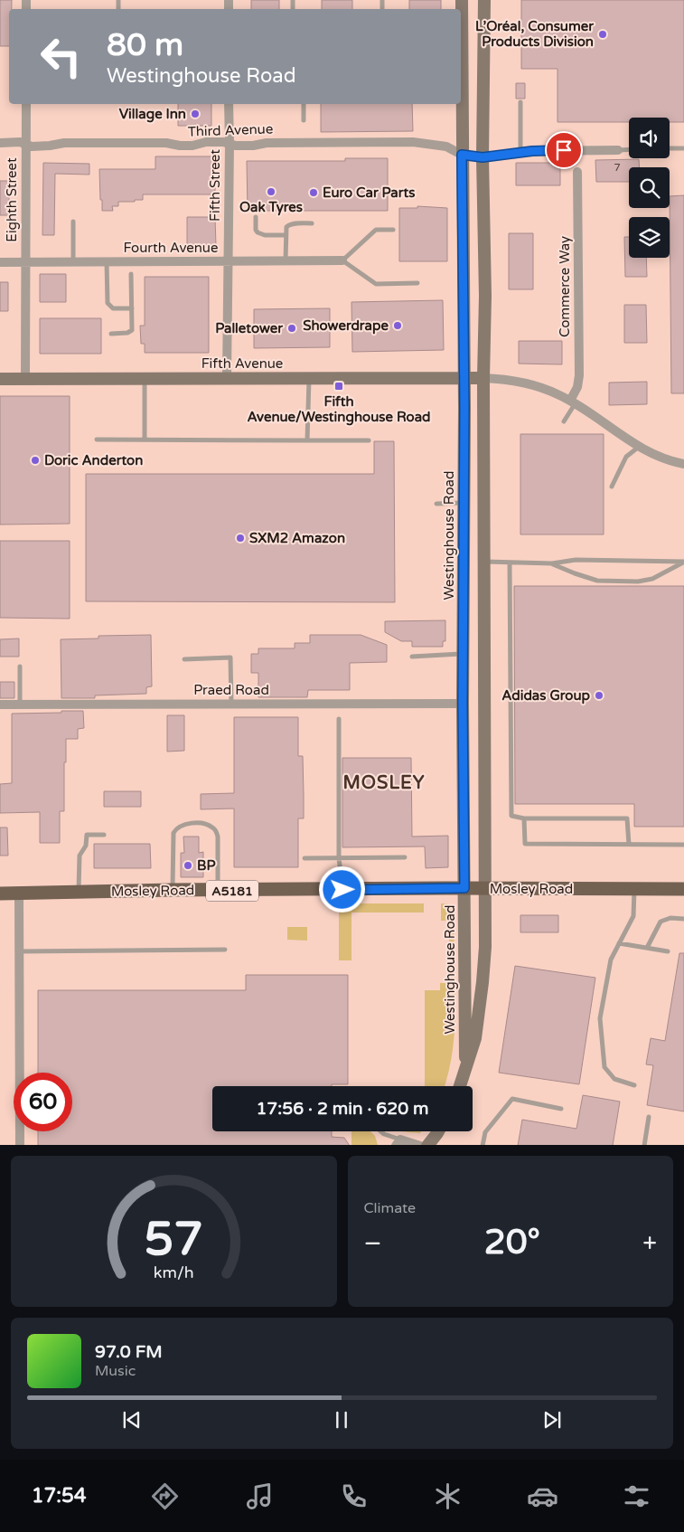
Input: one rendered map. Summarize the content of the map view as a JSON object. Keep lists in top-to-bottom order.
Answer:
{
  "streets": {
    "main road": ["Mosley Road", "A5181"],
    "street": [
      "Third Avenue",
      "Fifth Street",
      "Eighth Street",
      "Fourth Avenue",
      "Commerce Way",
      "Fifth Avenue",
      "Westinghouse Road",
      "Praed Road"
    ]
  },
  "crossings": [
    ["Third Avenue", "Fifth Street"],
    ["Third Avenue", "Eighth Street"],
    ["Third Avenue", "Westinghouse Road"],
    ["Fifth Street", "Fourth Avenue"],
    ["Fifth Street", "Fifth Avenue"],
    ["Eighth Street", "Fourth Avenue"],
    ["Eighth Street", "Fifth Avenue"],
    ["Fifth Avenue", "Westinghouse Road"],
    ["Westinghouse Road", "Praed Road"],
    ["Westinghouse Road", "Mosley Road"]
  ],
  "districts": ["MOSLEY"],
  "places": {
    "other": [
      "L’Oréal, Consumer Products Division",
      "Village Inn",
      "Oak Tyres",
      "Euro Car Parts",
      "Showerdrape",
      "Palletower",
      "Doric Anderton",
      "SXM2 Amazon",
      "Adidas Group",
      "BP"
    ],
    "transit": ["Fifth Avenue/Westinghouse Road"]
  },
  "house_numbers": ["7"],
  "page": {
    "turn": ["80 m", "Westinghouse Road"],
    "limit": "60",
    "trip": "17:56 · 2 min · 620 m",
    "tile": "Climate",
    "heat": ["−", "20°", "+"],
    "song": ["97.0 FM", "Music"],
    "tabs": "17:54",
    "gauge": ["57", "km/h"]
  }
}
